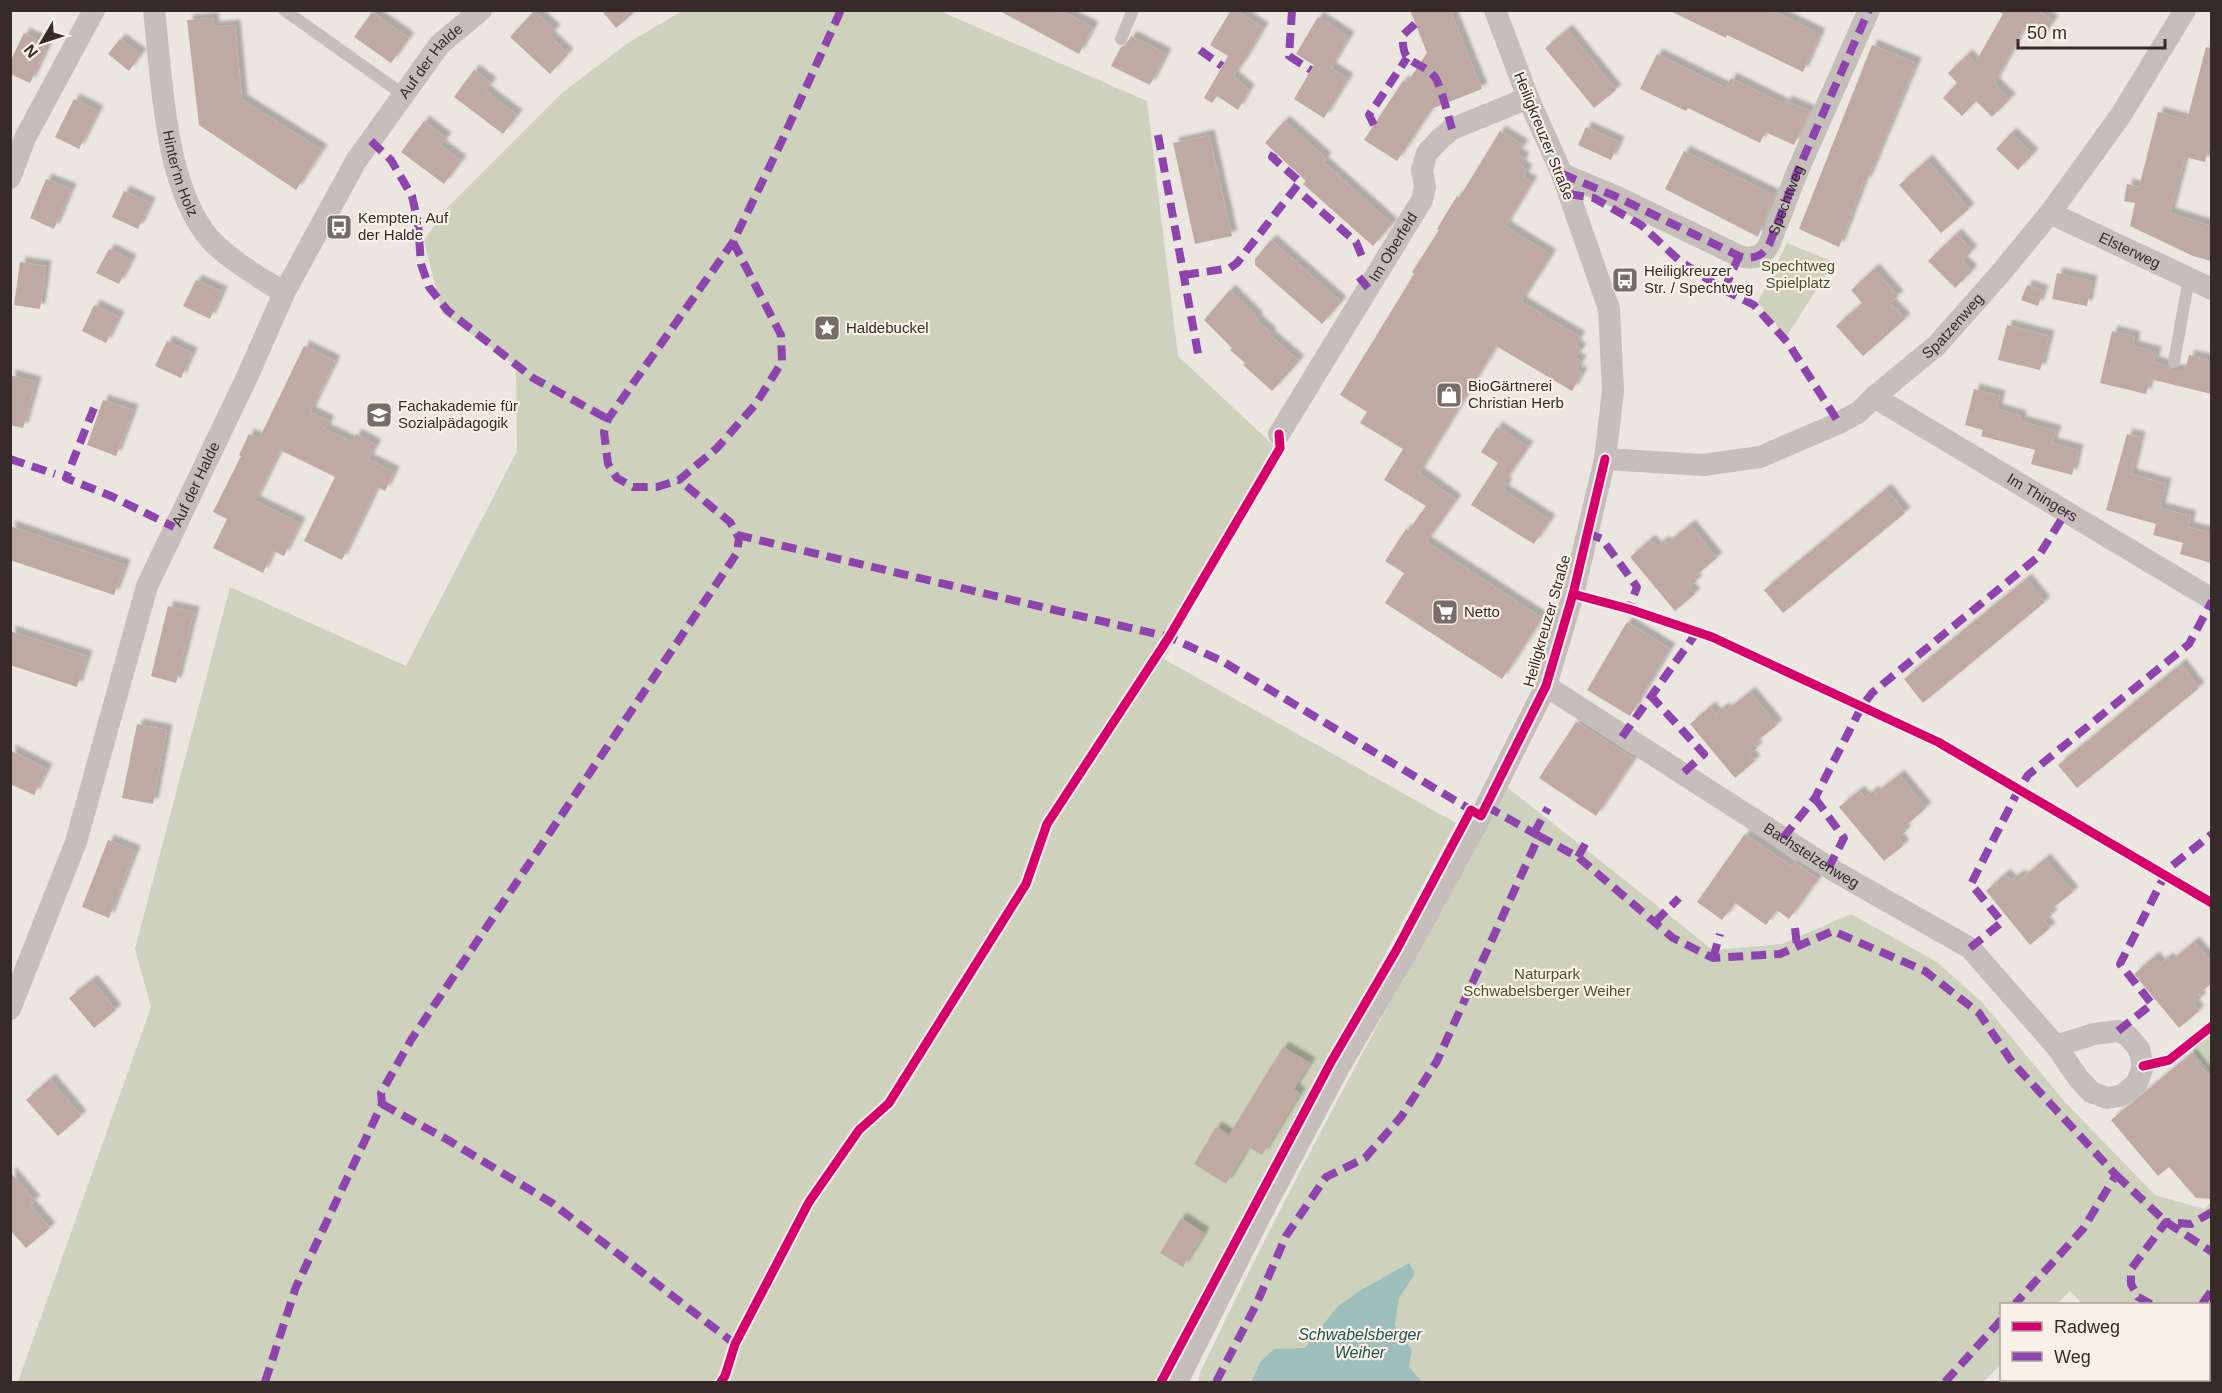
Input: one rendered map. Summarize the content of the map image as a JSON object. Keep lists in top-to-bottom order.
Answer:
{
  "streets": {
    "street": [
      "Auf der Halde",
      "Heiligkreuzer Straße",
      "Hinter'm Holz",
      "Spechtweg",
      "Im Oberfeld",
      "Elsterweg",
      "Spatzenweg",
      "Im Thingers",
      "Bachstelzenweg"
    ]
  },
  "crossings": [
    ["Auf der Halde", "Hinter'm Holz"],
    ["Heiligkreuzer Straße", "Spechtweg"],
    ["Heiligkreuzer Straße", "Im Oberfeld"],
    ["Heiligkreuzer Straße", "Spatzenweg"],
    ["Heiligkreuzer Straße", "Bachstelzenweg"],
    ["Elsterweg", "Spatzenweg"],
    ["Spatzenweg", "Im Thingers"]
  ],
  "water": ["Schwabelsberger Weiher"],
  "parks": ["Spechtweg Spielplatz", "Naturpark Schwabelsberger Weiher"],
  "places": {
    "bus stop": ["Kempten, Auf der Halde", "Heiligkreuzer Str. / Spechtweg"],
    "place": ["Haldebuckel"],
    "shop": ["BioGärtnerei Christian Herb"],
    "school or university": ["Fachakademie für Sozialpädagogik"],
    "supermarket": ["Netto"]
  },
  "legend": ["Radweg", "Weg"],
  "scale_bar": "50 m",
  "north": "bottom left"
}
